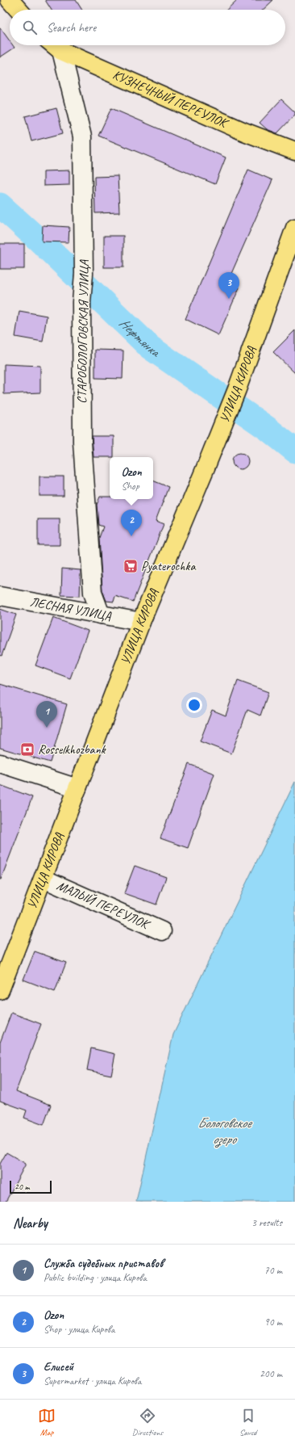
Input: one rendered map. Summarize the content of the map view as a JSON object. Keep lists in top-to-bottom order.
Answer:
{
  "streets": {
    "main road": ["КУЗНЕЧНЫЙ ПЕРЕУЛОК", "УЛИЦА КИРОВА"],
    "street": ["СТАРОБОЛОГОВСКАЯ УЛИЦА", "ЛЕСНАЯ УЛИЦА", "МАЛЫЙ ПЕРЕУЛОК"]
  },
  "crossings": [
    ["КУЗНЕЧНЫЙ ПЕРЕУЛОК", "СТАРОБОЛОГОВСКАЯ УЛИЦА"],
    ["СТАРОБОЛОГОВСКАЯ УЛИЦА", "ЛЕСНАЯ УЛИЦА"],
    ["УЛИЦА КИРОВА", "ЛЕСНАЯ УЛИЦА"],
    ["УЛИЦА КИРОВА", "МАЛЫЙ ПЕРЕУЛОК"]
  ],
  "water": ["Нефтянка", "Бологовское озеро"],
  "places": {
    "supermarket": ["Pyaterochka"],
    "bank": ["Rosselkhozbank"]
  },
  "scale_bar": "20 m",
  "page": {
    "search": "Search here",
    "pins": ["3", "2", "1"],
    "popup": ["Ozon", "Shop"],
    "scale": "20 m",
    "heading": ["Nearby", "3 results"],
    "list": [
      {
        "mark": "1",
        "name": "Служба судебных приставов",
        "note": "Public building · улица Кирова",
        "value": "70 m"
      },
      {
        "mark": "2",
        "name": "Ozon",
        "note": "Shop · улица Кирова",
        "value": "90 m"
      },
      {
        "mark": "3",
        "name": "Елисей",
        "note": "Supermarket · улица Кирова",
        "value": "200 m"
      }
    ],
    "nav": ["Map", "Directions", "Saved"]
  }
}
